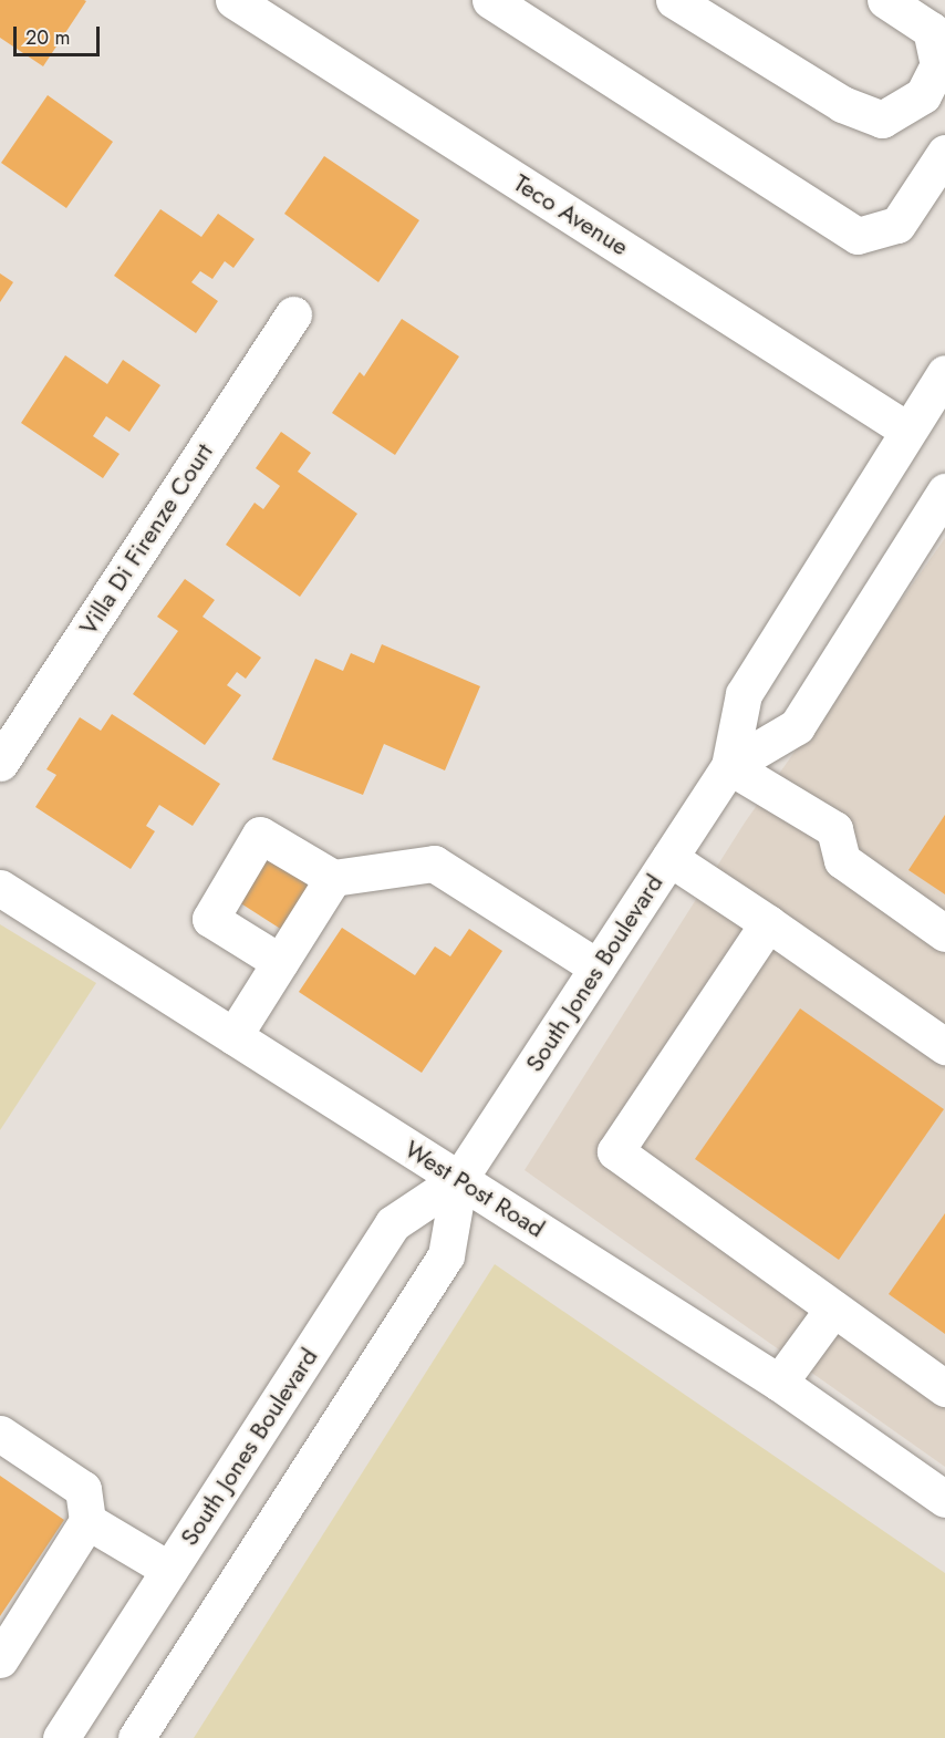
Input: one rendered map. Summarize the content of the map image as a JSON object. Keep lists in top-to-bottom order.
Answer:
{
  "streets": {
    "main road": [
      "Teco Avenue",
      "Villa Di Firenze Court",
      "South Jones Boulevard",
      "West Post Road"
    ]
  },
  "crossings": [
    ["Teco Avenue", "South Jones Boulevard"],
    ["South Jones Boulevard", "West Post Road"]
  ],
  "scale_bar": "20 m"
}
